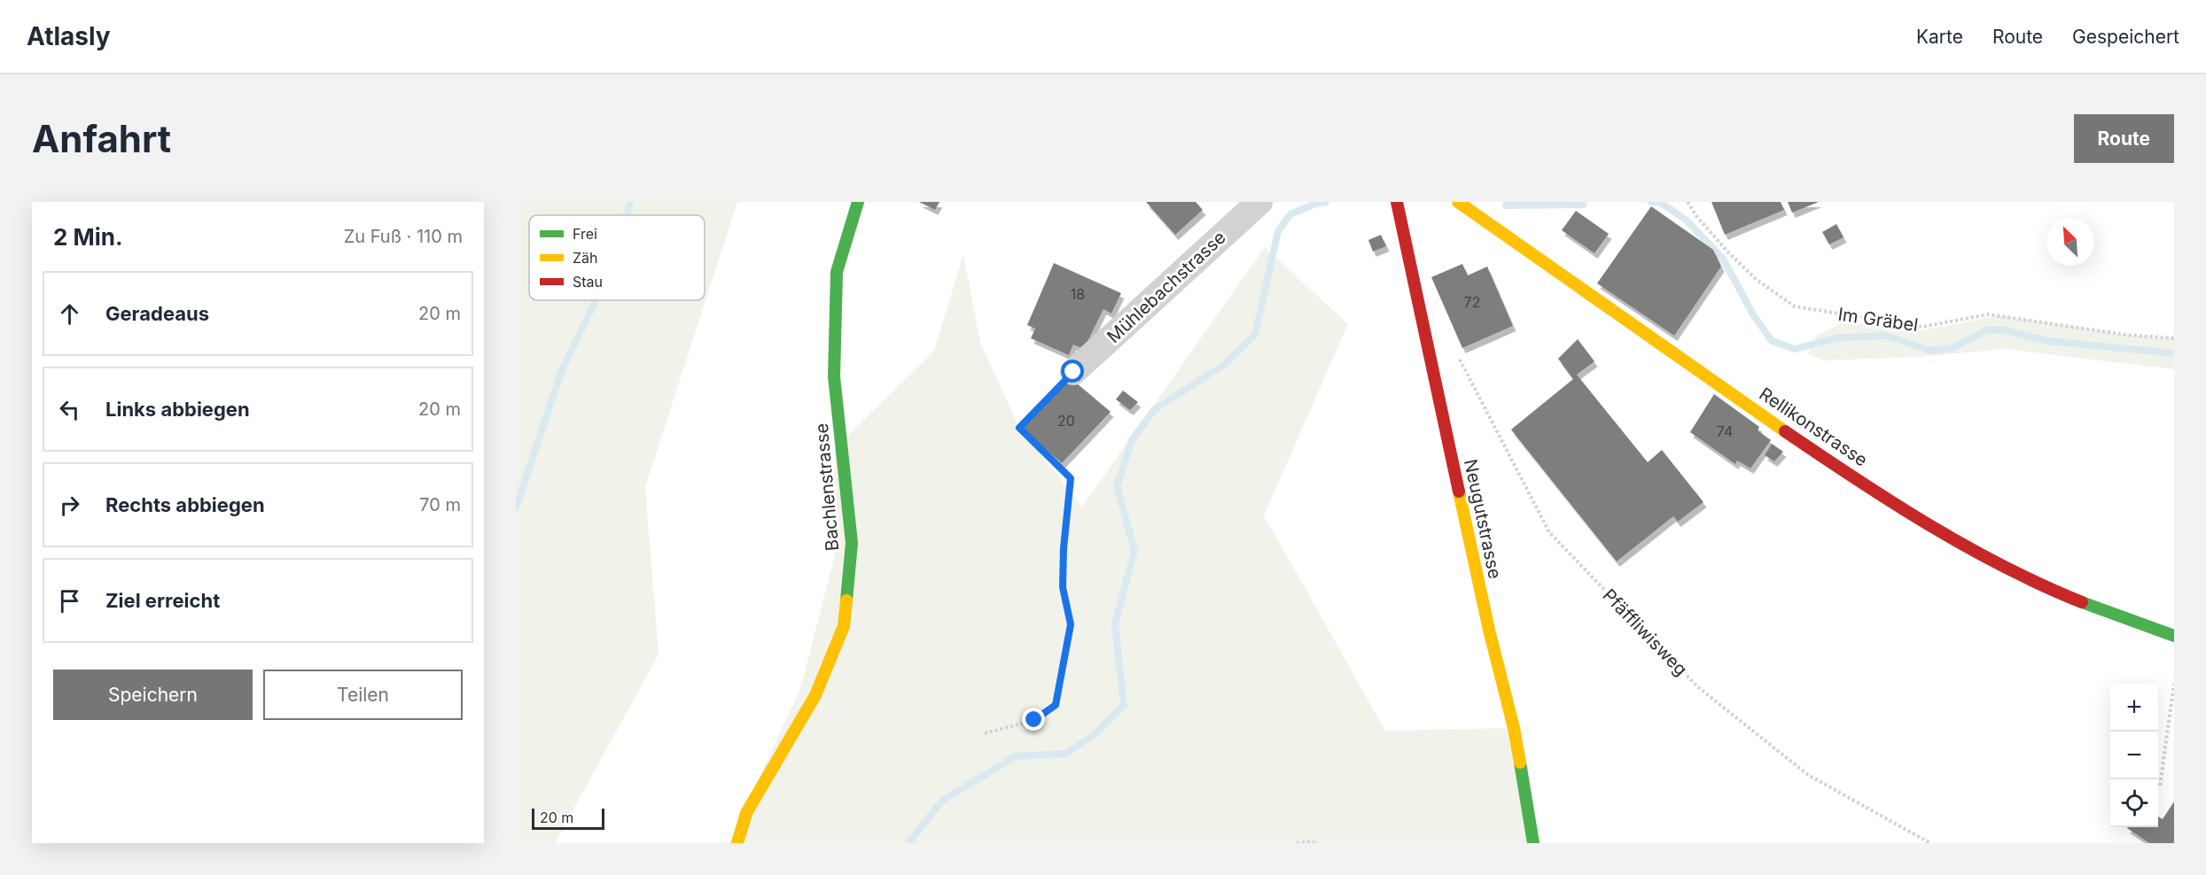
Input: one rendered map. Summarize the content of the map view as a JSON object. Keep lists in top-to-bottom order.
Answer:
{
  "streets": {
    "street": [
      "Mühlebachstrasse",
      "Rellikonstrasse",
      "Bachlenstrasse",
      "Neugutstrasse"
    ],
    "path": ["Im Gräbel", "Pfäffliwisweg"]
  },
  "house_numbers": [
    "18",
    "72",
    "20",
    "74"
  ],
  "legend": ["Frei", "Zäh", "Stau"],
  "scale_bar": "20 m",
  "north": "top left",
  "page": {
    "header": "Atlasly",
    "nav": ["Karte", "Route", "Gespeichert"],
    "buttons": [
      "Route",
      ["Speichern", "Teilen"]
    ],
    "title": "Anfahrt",
    "heading": ["2 Min.", "Zu Fuß · 110 m"],
    "list": [
      ["Geradeaus", "20 m"],
      ["Links abbiegen", "20 m"],
      ["Rechts abbiegen", "70 m"],
      "Ziel erreicht"
    ],
    "map_buttons": ["+", "−"],
    "scale": "20 m"
  }
}
